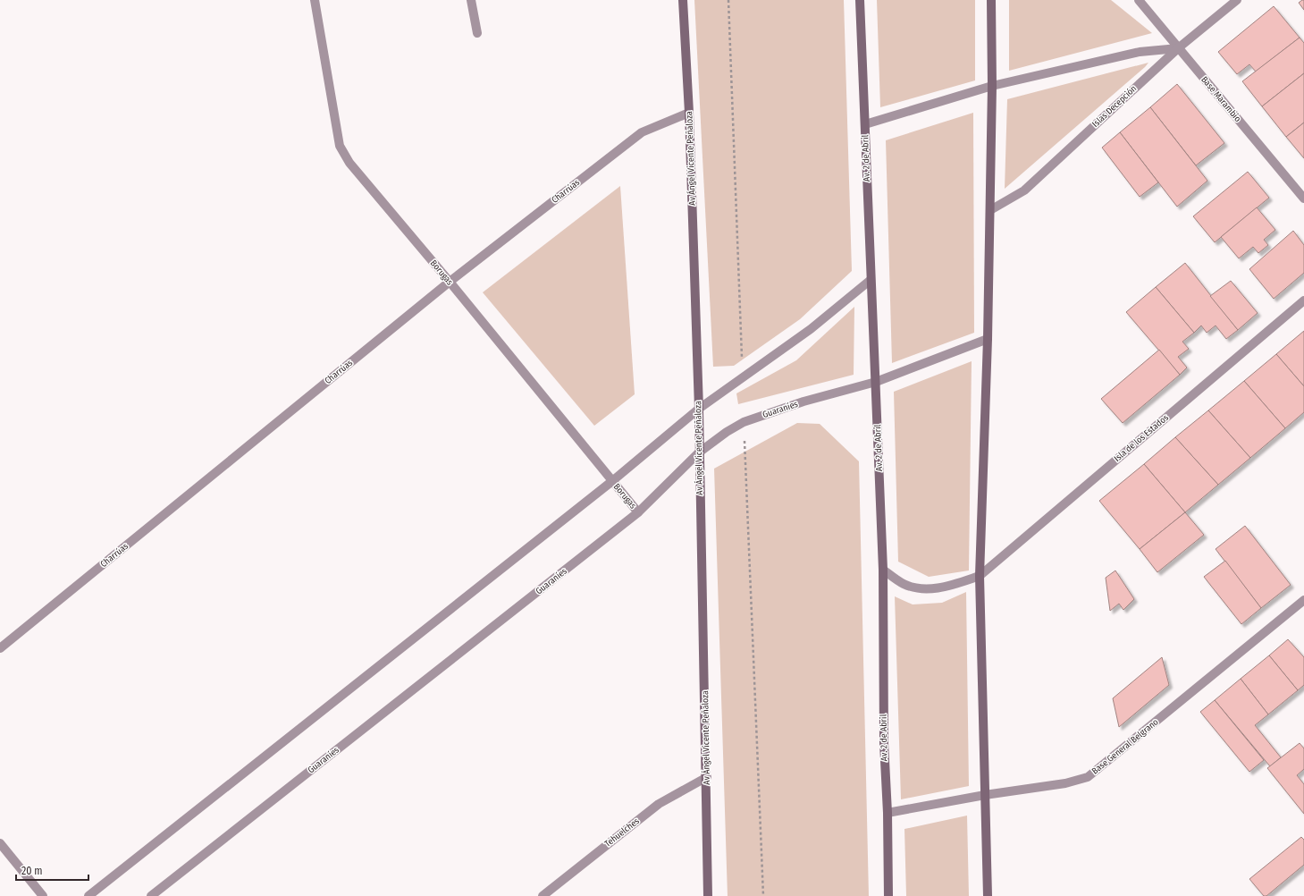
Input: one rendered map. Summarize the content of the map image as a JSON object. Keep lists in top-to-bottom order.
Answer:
{
  "streets": {
    "main road": ["Av Ángel Vicente Peñaloza", "Av. 2 de Abril"],
    "street": [
      "Base Marambio",
      "Islas Decepción",
      "Charrúas",
      "Borugas",
      "Guaraníes",
      "Isla de los Estados",
      "Base General Belgrano",
      "Tehuelches"
    ]
  },
  "crossings": [
    ["Base Marambio", "Islas Decepción"],
    ["Av Ángel Vicente Peñaloza", "Charrúas"],
    ["Av Ángel Vicente Peñaloza", "Guaraníes"],
    ["Av Ángel Vicente Peñaloza", "Tehuelches"],
    ["Av. 2 de Abril", "Guaraníes"],
    ["Av. 2 de Abril", "Base General Belgrano"],
    ["Charrúas", "Borugas"],
    ["Borugas", "Guaraníes"]
  ],
  "scale_bar": "20 m"
}
